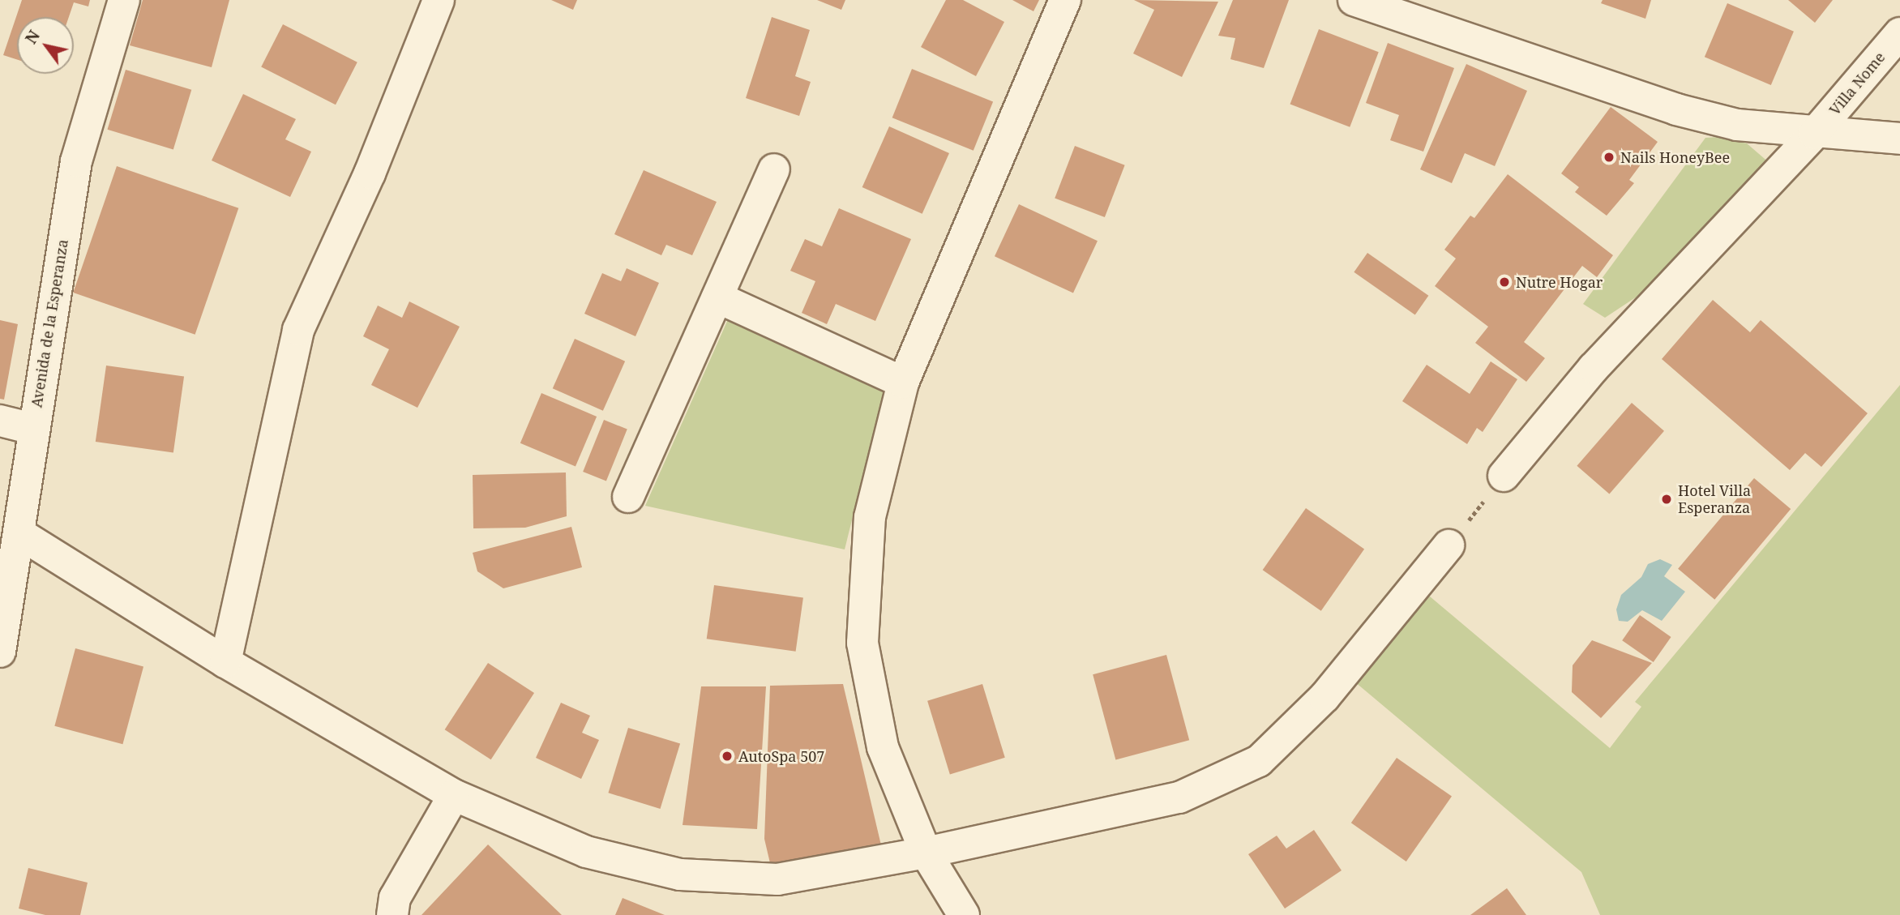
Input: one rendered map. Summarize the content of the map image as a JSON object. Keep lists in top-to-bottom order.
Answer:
{
  "streets": {
    "street": ["Villa Nome", "Avenida de la Esperanza"]
  },
  "places": [
    "Nails HoneyBee",
    "Nutre Hogar",
    "Hotel Villa Esperanza",
    "AutoSpa 507"
  ],
  "north": "top left"
}
